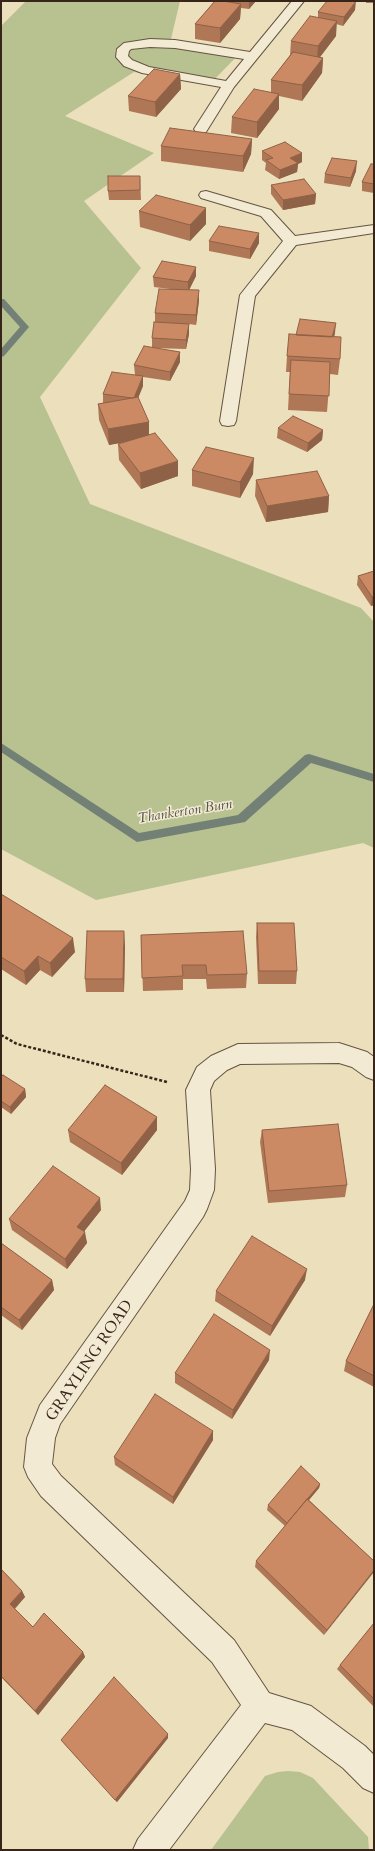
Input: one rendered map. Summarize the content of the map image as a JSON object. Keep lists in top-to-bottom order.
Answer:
{
  "streets": {
    "street": ["GRAYLING ROAD"]
  },
  "water": ["Thankerton Burn"]
}
